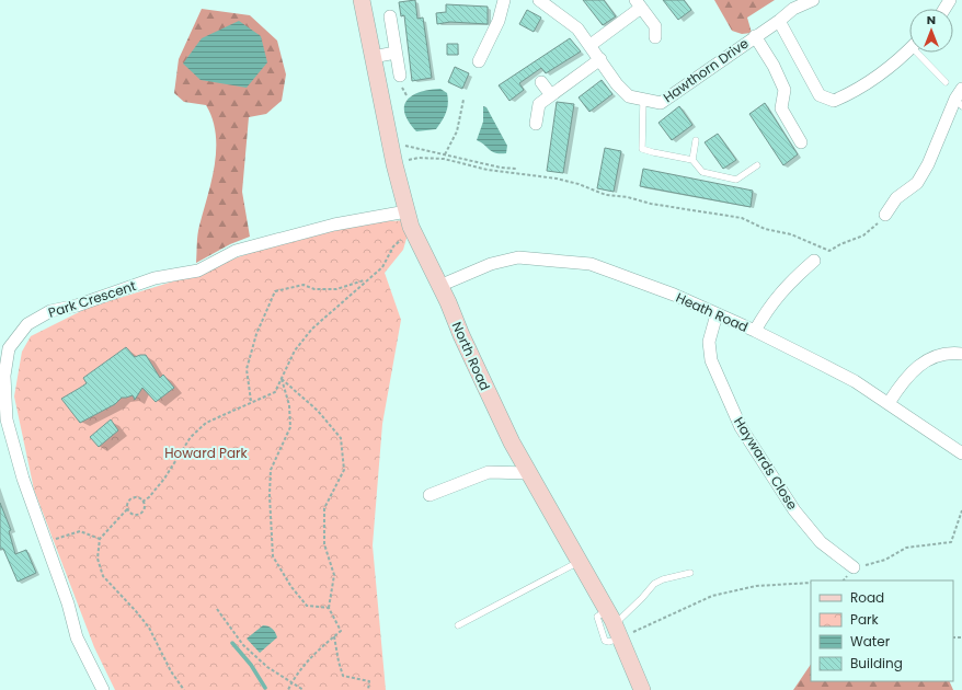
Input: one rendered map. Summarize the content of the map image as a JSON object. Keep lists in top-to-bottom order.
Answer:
{
  "streets": {
    "street": [
      "Hawthorn Drive",
      "Park Crescent",
      "Heath Road",
      "North Road",
      "Haywards Close"
    ]
  },
  "crossings": [
    ["Park Crescent", "North Road"],
    ["Heath Road", "North Road"],
    ["Heath Road", "Haywards Close"]
  ],
  "parks": ["Howard Park"],
  "legend": [
    "Road",
    "Park",
    "Water",
    "Building"
  ],
  "north": "top"
}
